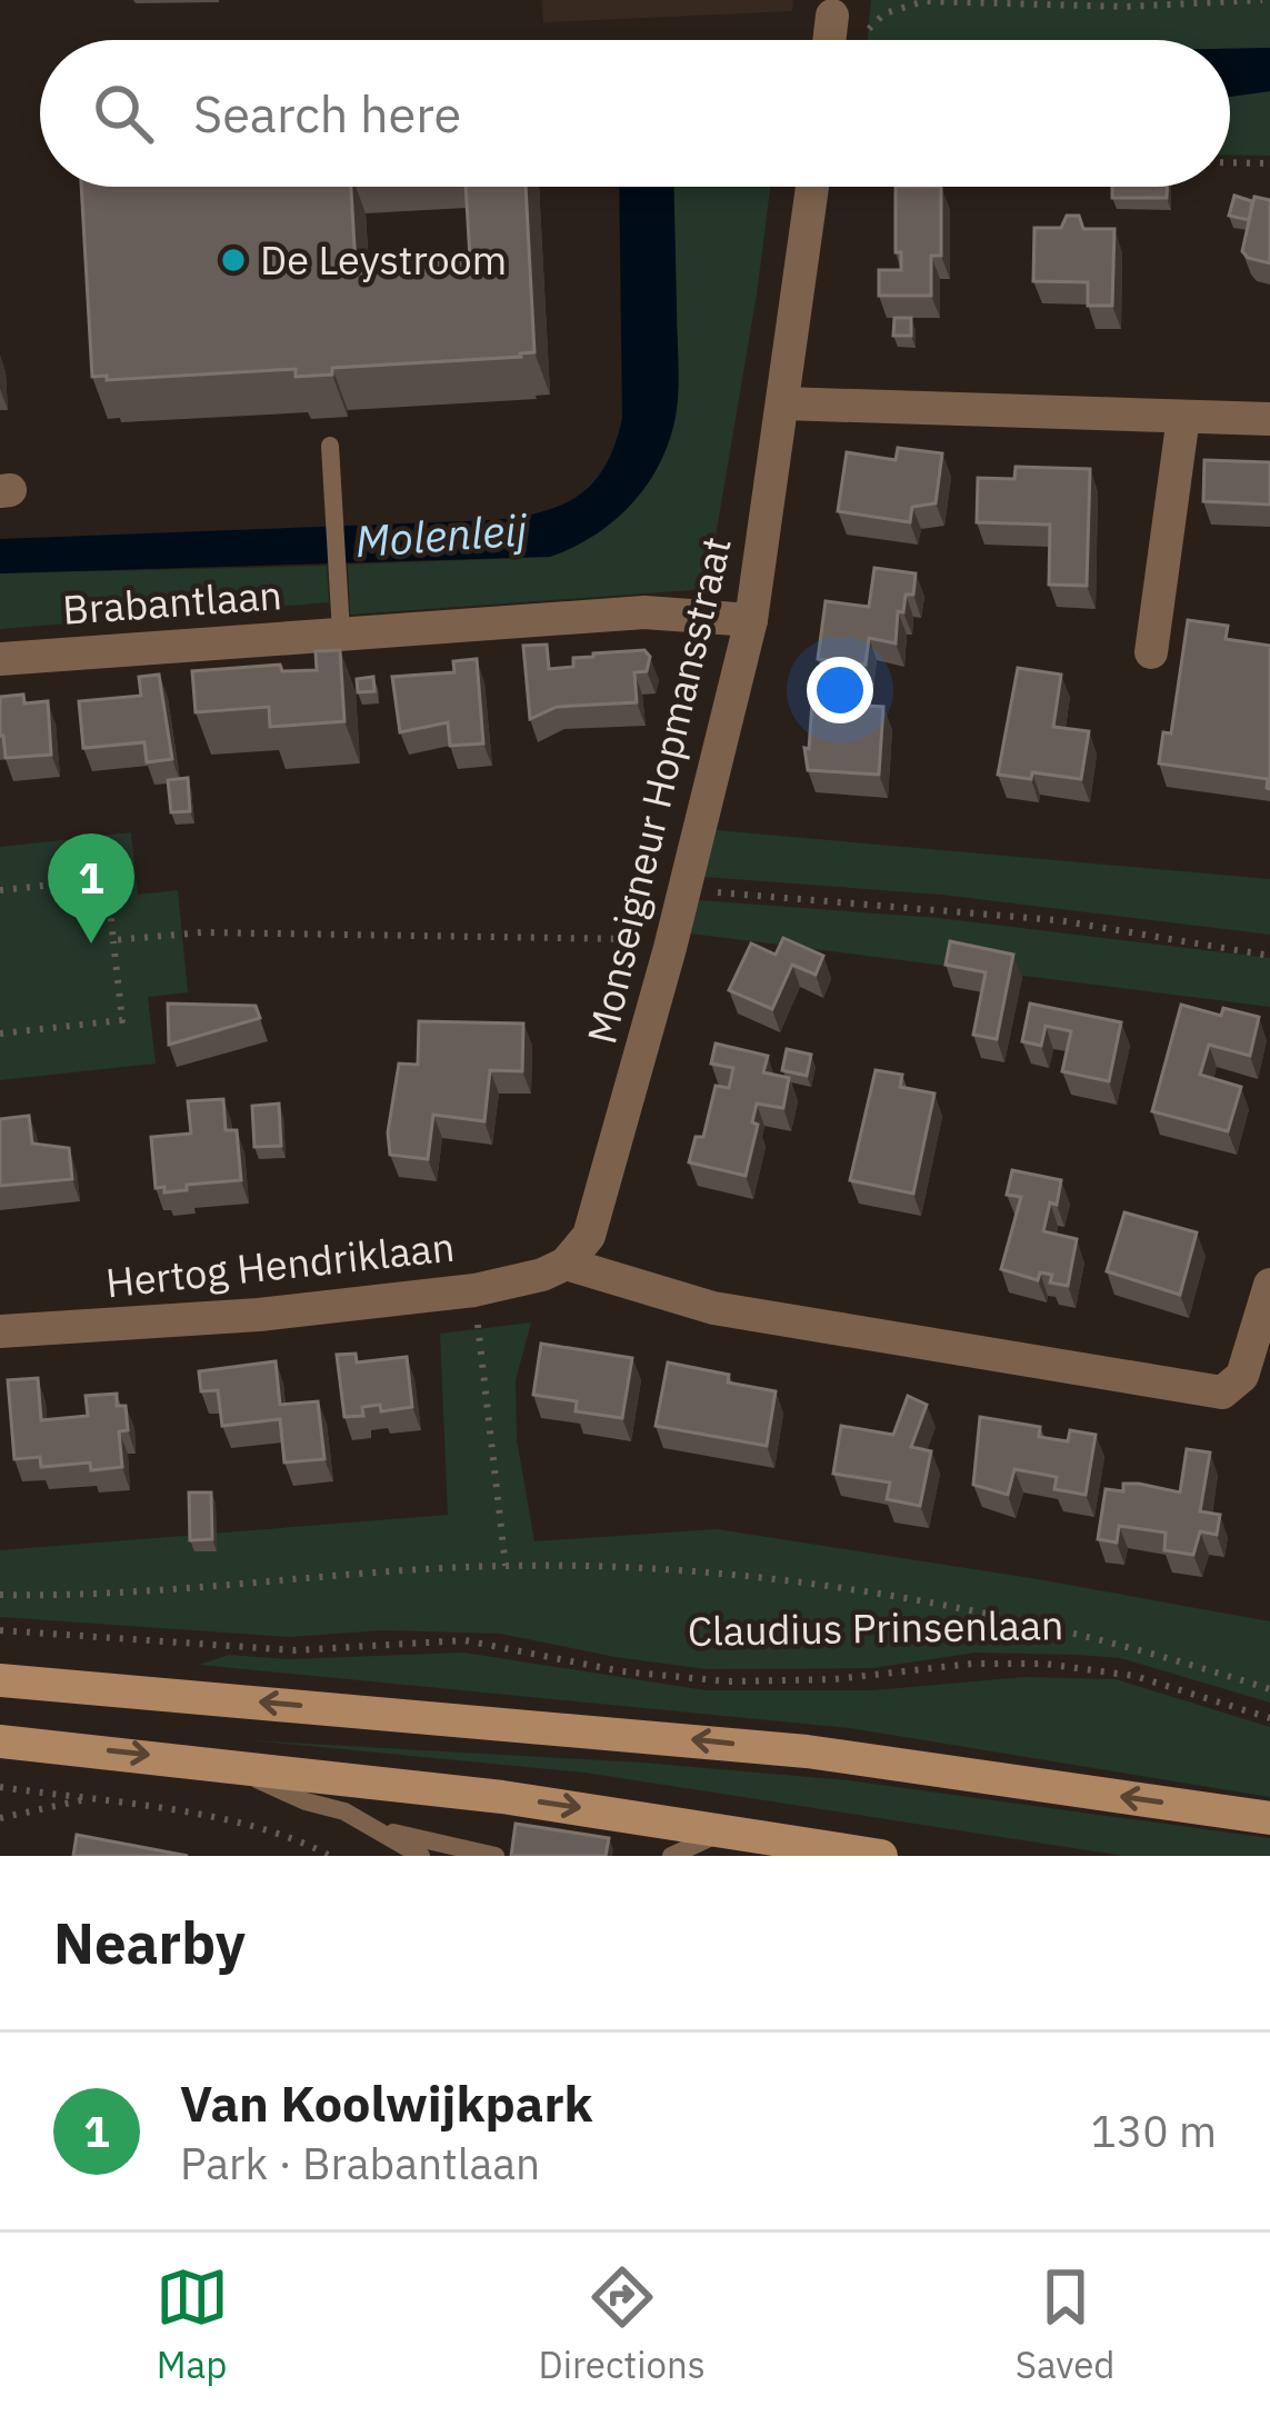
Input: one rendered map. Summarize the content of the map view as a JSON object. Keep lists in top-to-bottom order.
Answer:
{
  "streets": {
    "street": ["Brabantlaan", "Monseigneur Hopmansstraat", "Hertog Hendriklaan"],
    "path": ["Claudius Prinsenlaan"]
  },
  "crossings": [
    ["Brabantlaan", "Monseigneur Hopmansstraat"],
    ["Monseigneur Hopmansstraat", "Hertog Hendriklaan"]
  ],
  "water": ["Molenleij"],
  "places": ["De Leystroom"],
  "page": {
    "search": "Search here",
    "pins": "1",
    "heading": "Nearby",
    "list": [
      {
        "mark": "1",
        "name": "Van Koolwijkpark",
        "note": "Park · Brabantlaan",
        "value": "130 m"
      }
    ],
    "nav": ["Map", "Directions", "Saved"]
  }
}
